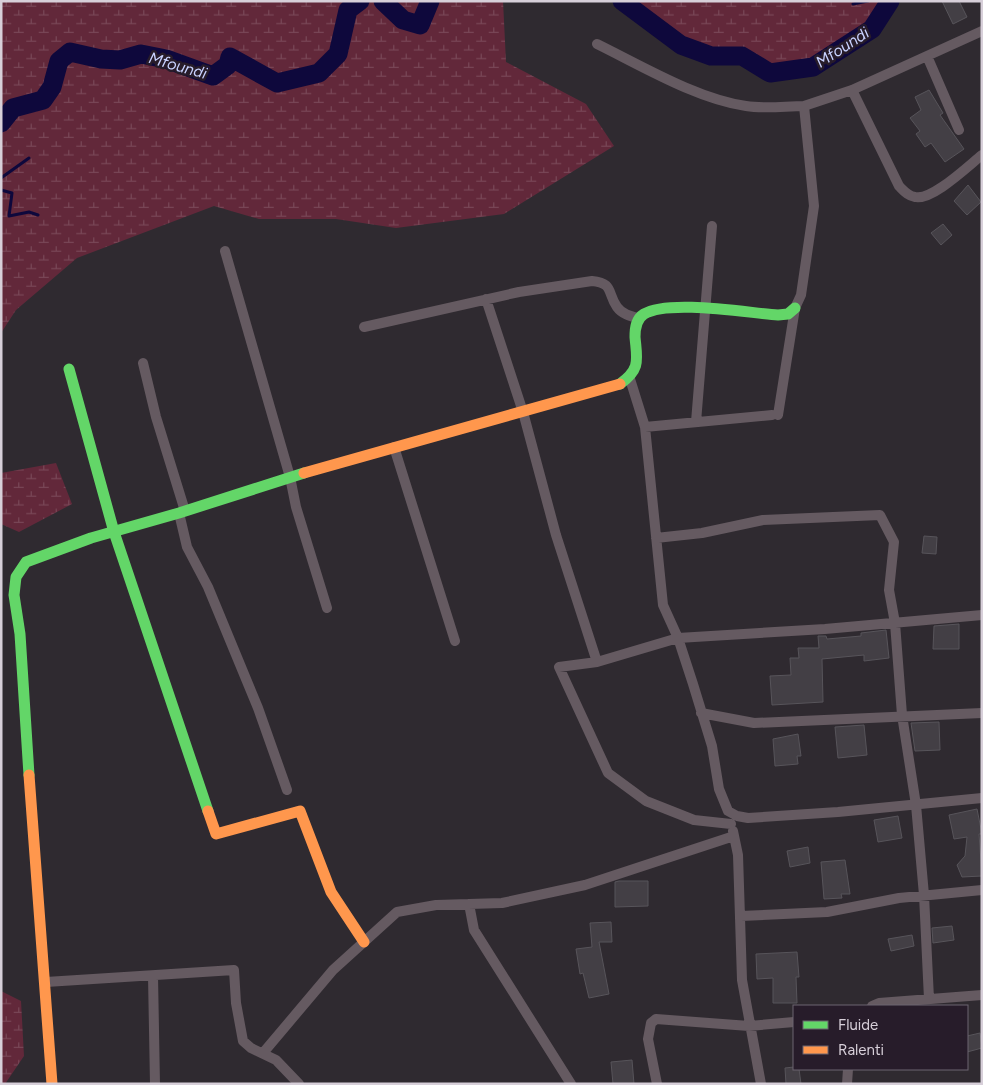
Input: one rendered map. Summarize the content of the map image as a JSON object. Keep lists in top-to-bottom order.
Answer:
{
  "water": ["Mfoundi"],
  "legend": ["Fluide", "Ralenti"]
}
